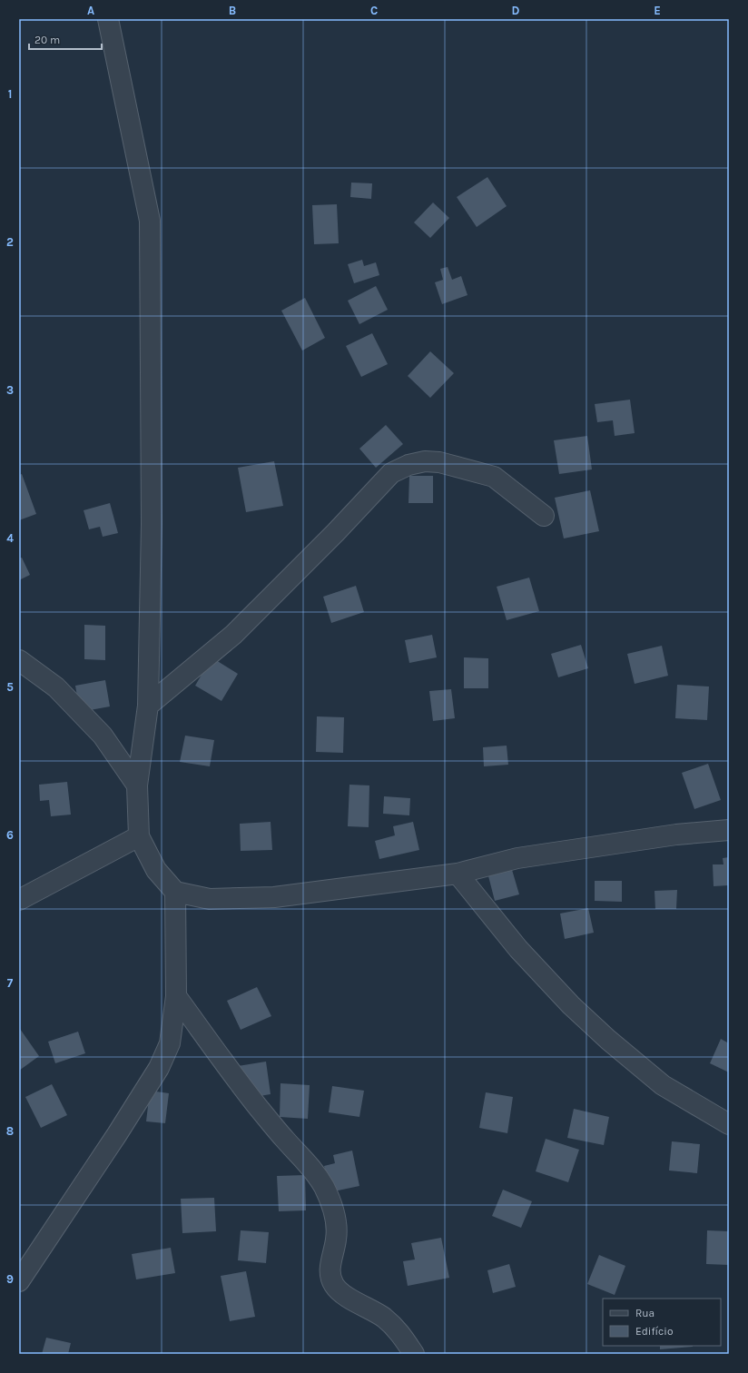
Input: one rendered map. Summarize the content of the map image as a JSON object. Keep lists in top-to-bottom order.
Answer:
{
  "legend": ["Rua", "Edifício"],
  "scale_bar": "20 m",
  "grid": {
    "columns": [
      "A",
      "B",
      "C",
      "D",
      "E"
    ],
    "rows": [
      "1",
      "2",
      "3",
      "4",
      "5",
      "6",
      "7",
      "8",
      "9"
    ]
  }
}
